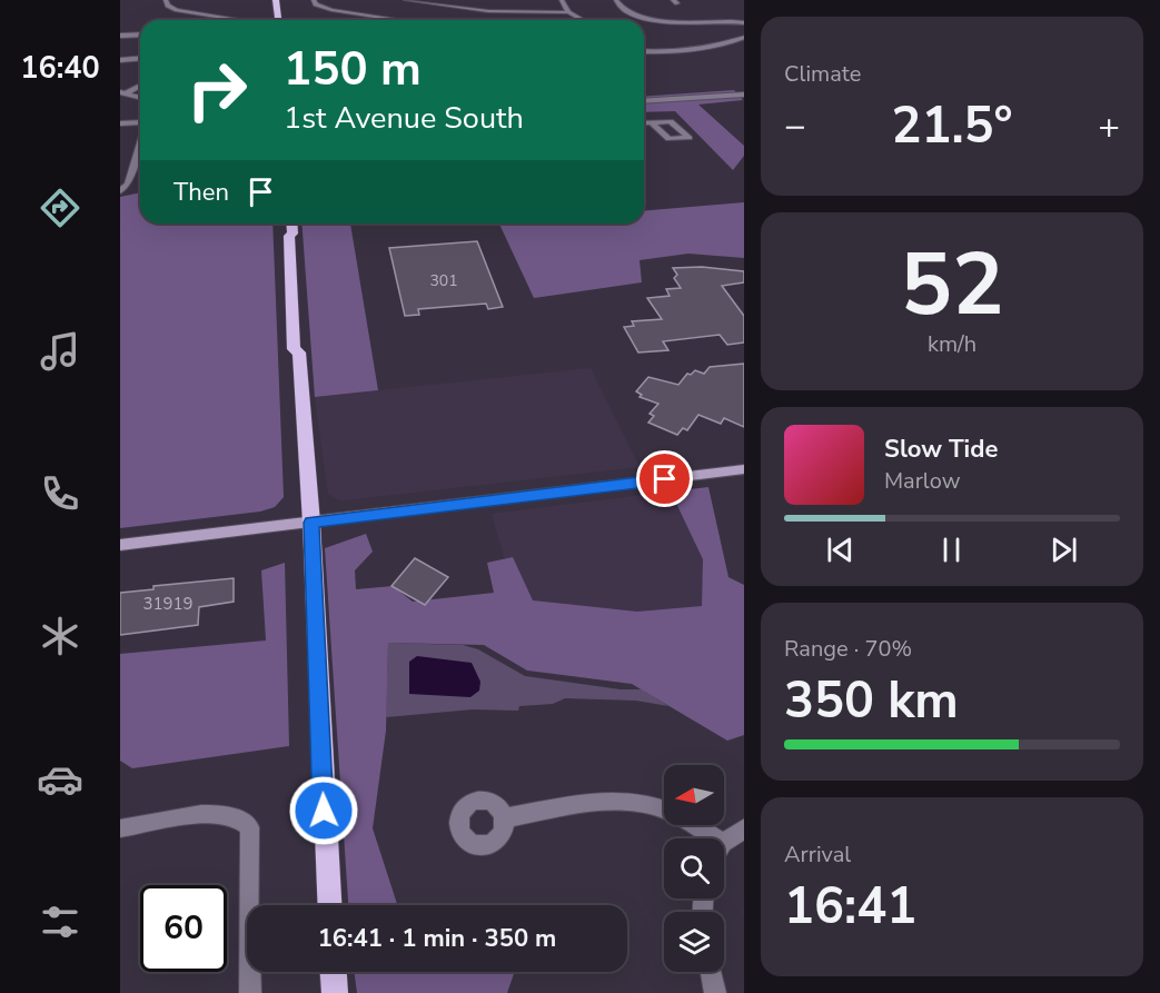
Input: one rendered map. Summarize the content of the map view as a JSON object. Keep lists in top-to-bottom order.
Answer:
{
  "house_numbers": ["301", "31919"],
  "north": "left",
  "page": {
    "tabs": "16:40",
    "tile": [
      "Climate",
      ["52", "km/h"],
      ["Range · 70%", "350 km"],
      ["Arrival", "16:41"]
    ],
    "turn": ["150 m", "1st Avenue South"],
    "heat": ["−", "21.5°", "+"],
    "then": "Then",
    "song": ["Slow Tide", "Marlow"],
    "limit": "60",
    "trip": "16:41 · 1 min · 350 m"
  }
}
